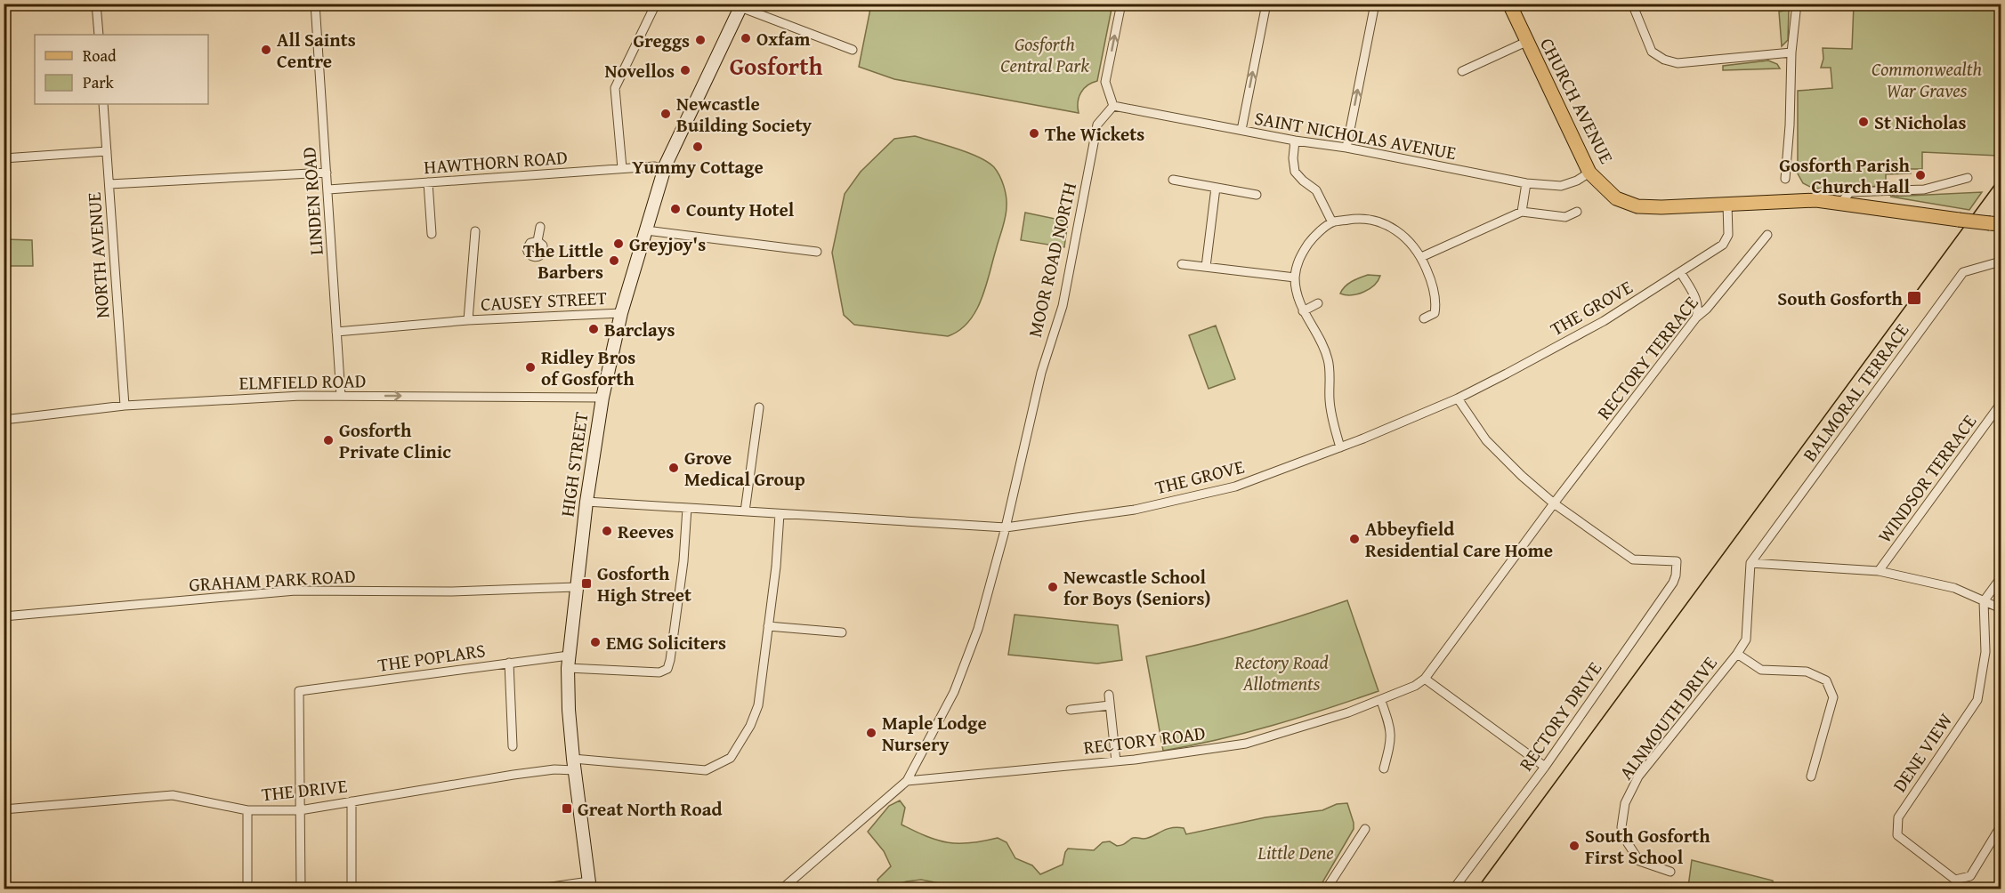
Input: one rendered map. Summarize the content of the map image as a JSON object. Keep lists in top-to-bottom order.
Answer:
{
  "streets": {
    "main road": ["CHURCH AVENUE", "HIGH STREET"],
    "street": [
      "SAINT NICHOLAS AVENUE",
      "HAWTHORN ROAD",
      "LINDEN ROAD",
      "NORTH AVENUE",
      "MOOR ROAD NORTH",
      "CAUSEY STREET",
      "THE GROVE",
      "RECTORY TERRACE",
      "ELMFIELD ROAD",
      "BALMORAL TERRACE",
      "WINDSOR TERRACE",
      "GRAHAM PARK ROAD",
      "THE POPLARS",
      "RECTORY DRIVE",
      "ALNMOUTH DRIVE",
      "RECTORY ROAD",
      "DENE VIEW",
      "THE DRIVE"
    ]
  },
  "crossings": [
    ["CHURCH AVENUE", "SAINT NICHOLAS AVENUE"],
    ["CHURCH AVENUE", "THE GROVE"],
    ["SAINT NICHOLAS AVENUE", "MOOR ROAD NORTH"],
    ["HAWTHORN ROAD", "LINDEN ROAD"],
    ["HAWTHORN ROAD", "HIGH STREET"],
    ["LINDEN ROAD", "CAUSEY STREET"],
    ["LINDEN ROAD", "ELMFIELD ROAD"],
    ["NORTH AVENUE", "ELMFIELD ROAD"],
    ["MOOR ROAD NORTH", "THE GROVE"],
    ["MOOR ROAD NORTH", "RECTORY ROAD"],
    ["CAUSEY STREET", "HIGH STREET"],
    ["THE GROVE", "HIGH STREET"],
    ["THE GROVE", "THE POPLARS"],
    ["THE GROVE", "THE DRIVE"],
    ["RECTORY TERRACE", "RECTORY DRIVE"],
    ["RECTORY TERRACE", "RECTORY ROAD"],
    ["ELMFIELD ROAD", "HIGH STREET"],
    ["BALMORAL TERRACE", "ALNMOUTH DRIVE"],
    ["HIGH STREET", "GRAHAM PARK ROAD"],
    ["HIGH STREET", "THE POPLARS"],
    ["HIGH STREET", "THE DRIVE"],
    ["THE POPLARS", "THE DRIVE"],
    ["RECTORY DRIVE", "RECTORY ROAD"]
  ],
  "one_way": ["ELMFIELD ROAD"],
  "districts": ["Gosforth"],
  "parks": [
    "Gosforth Central Park",
    "Commonwealth War Graves",
    "Rectory Road Allotments",
    "Little Dene"
  ],
  "places": {
    "other": [
      "Oxfam",
      "Greggs",
      "All Saints Centre",
      "Novellos",
      "Newcastle Building Society",
      "St Nicholas",
      "The Wickets",
      "Yummy Cottage",
      "Gosforth Parish Church Hall",
      "County Hotel",
      "Greyjoy's",
      "The Little Barbers",
      "Barclays",
      "Ridley Bros of Gosforth",
      "Gosforth Private Clinic",
      "Grove Medical Group",
      "Reeves",
      "Abbeyfield Residential Care Home",
      "Newcastle School for Boys (Seniors)",
      "EMG Soliciters",
      "Maple Lodge Nursery",
      "South Gosforth First School"
    ],
    "transit": ["South Gosforth", "Gosforth High Street", "Great North Road"]
  },
  "legend": ["Road", "Park"]
}
